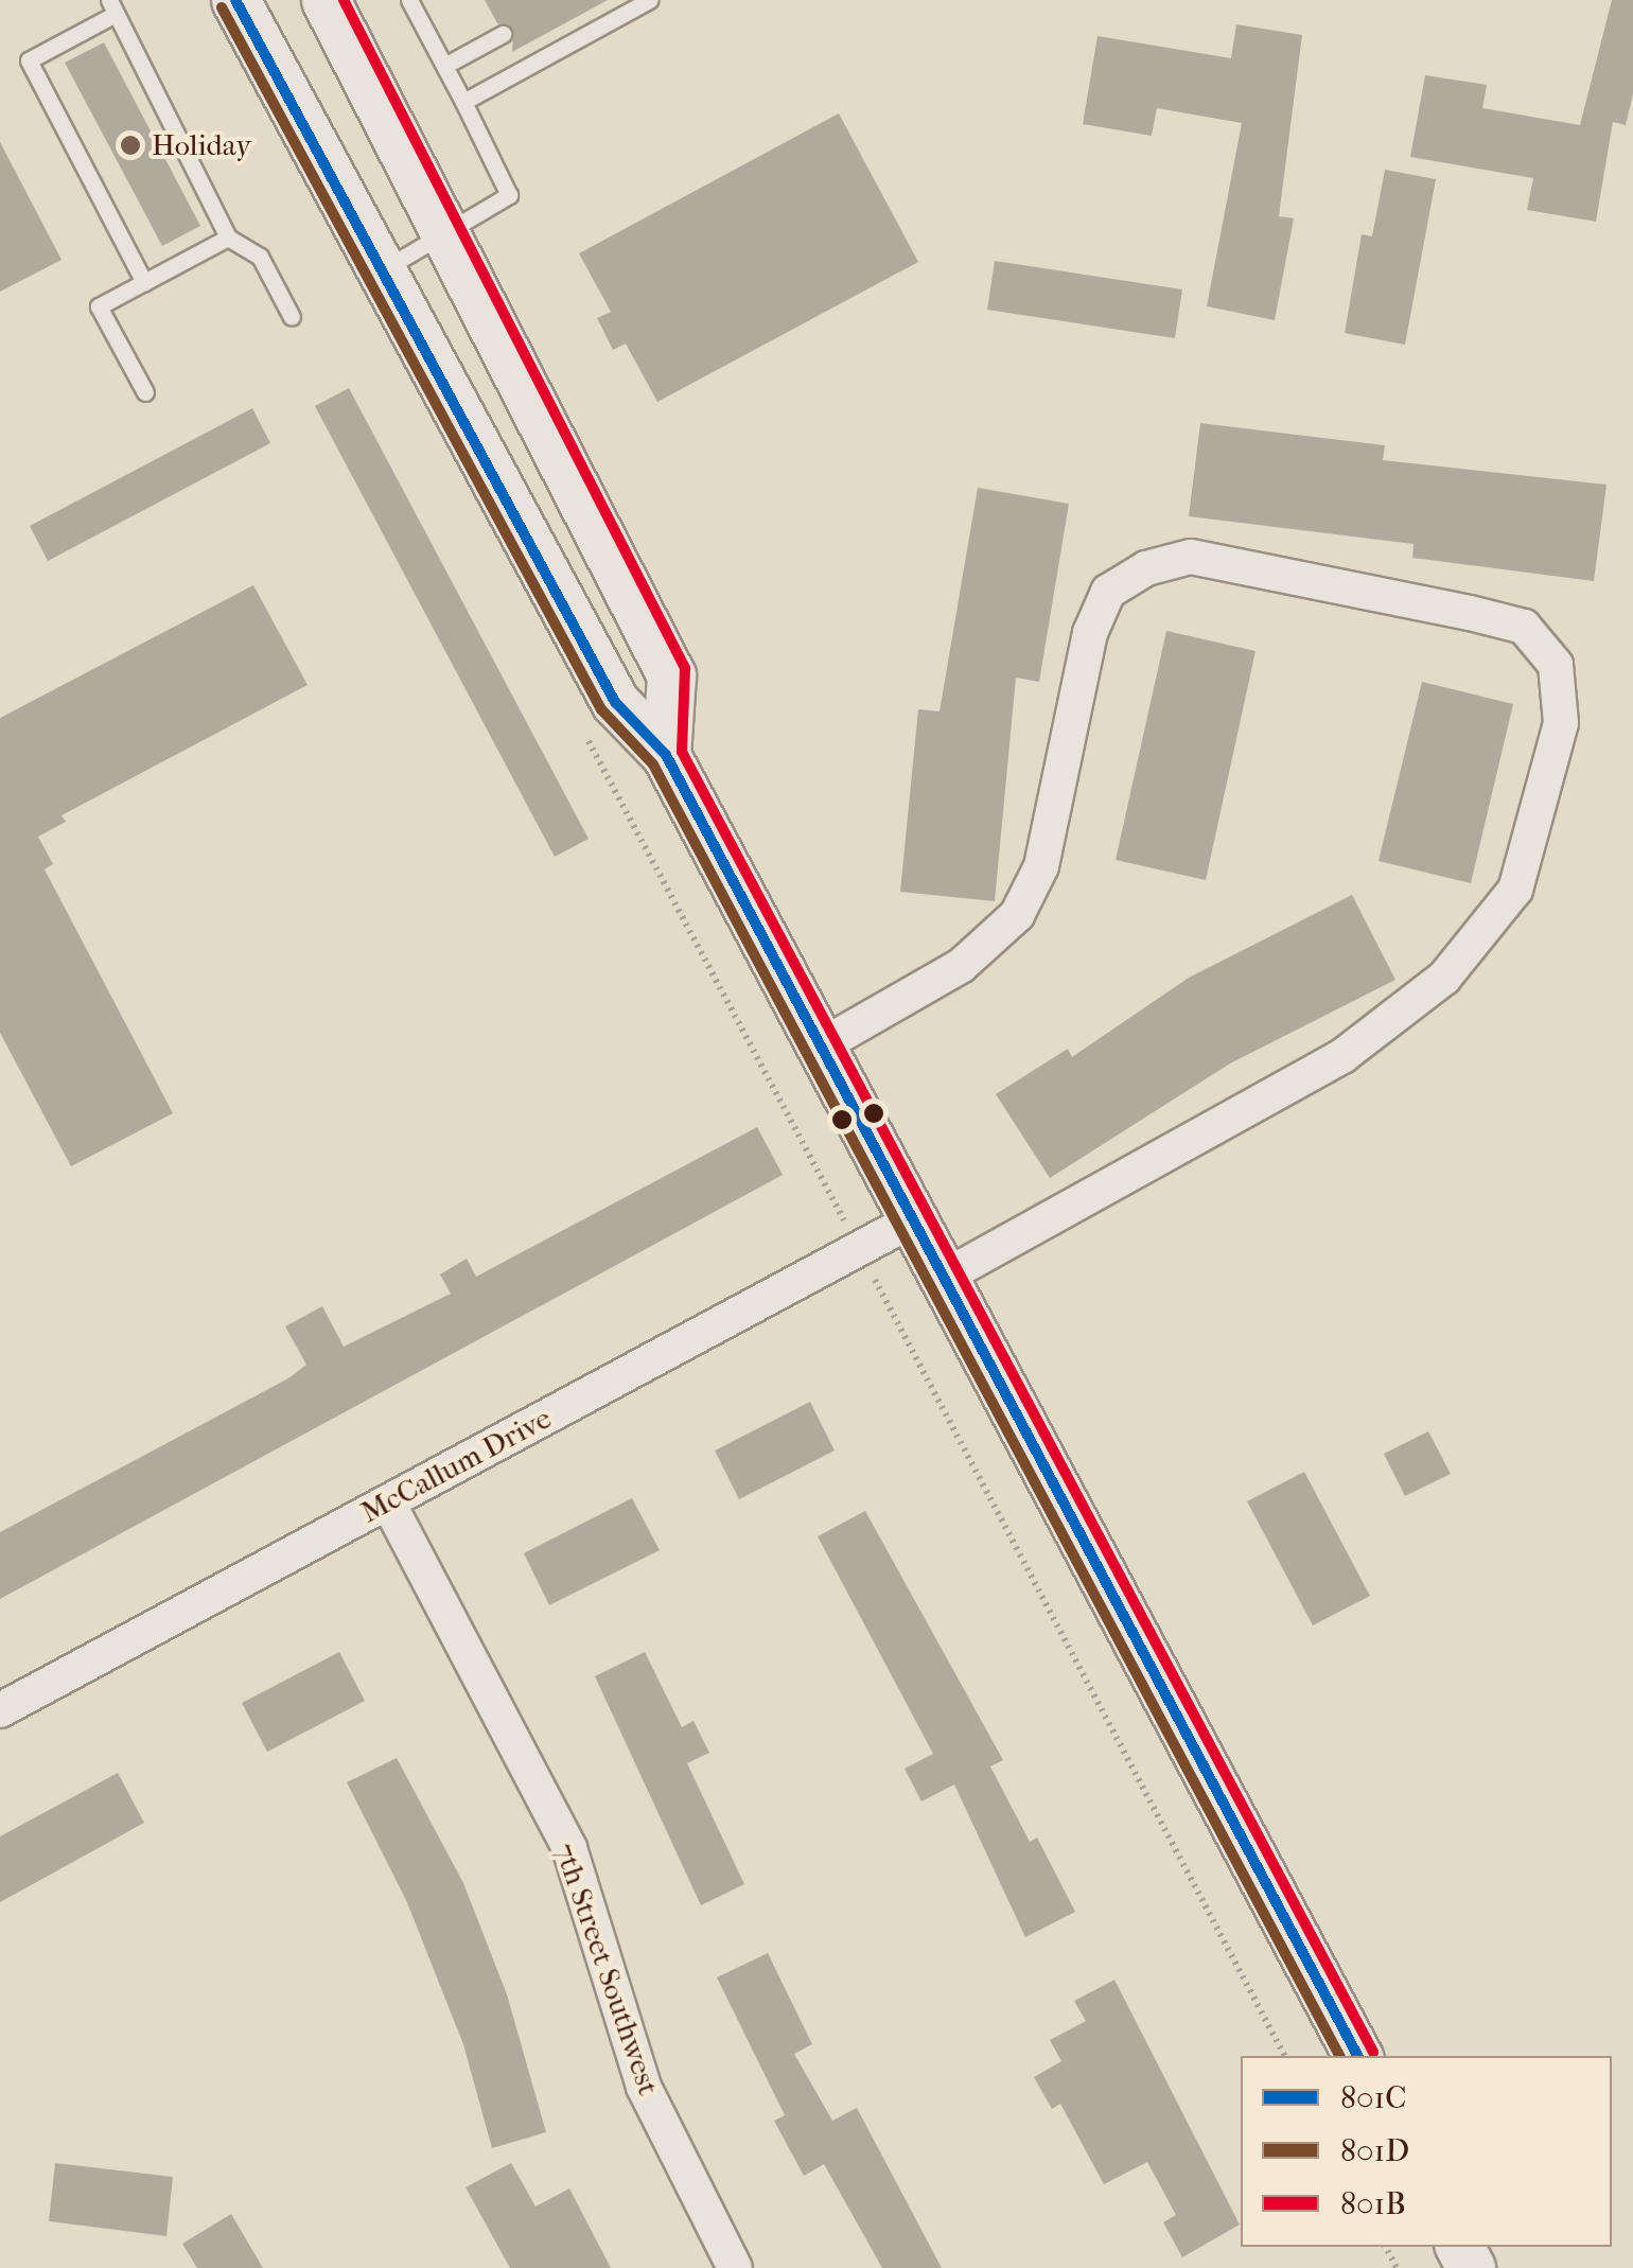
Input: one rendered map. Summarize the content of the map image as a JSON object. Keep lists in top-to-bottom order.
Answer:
{
  "streets": {
    "street": ["McCallum Drive", "7th Street Southwest"]
  },
  "crossings": [
    ["McCallum Drive", "7th Street Southwest"]
  ],
  "places": ["Holiday"],
  "lines": ["transit line 801C", "transit line 801B", "transit line 801D"],
  "legend": ["801C", "801D", "801B"]
}
